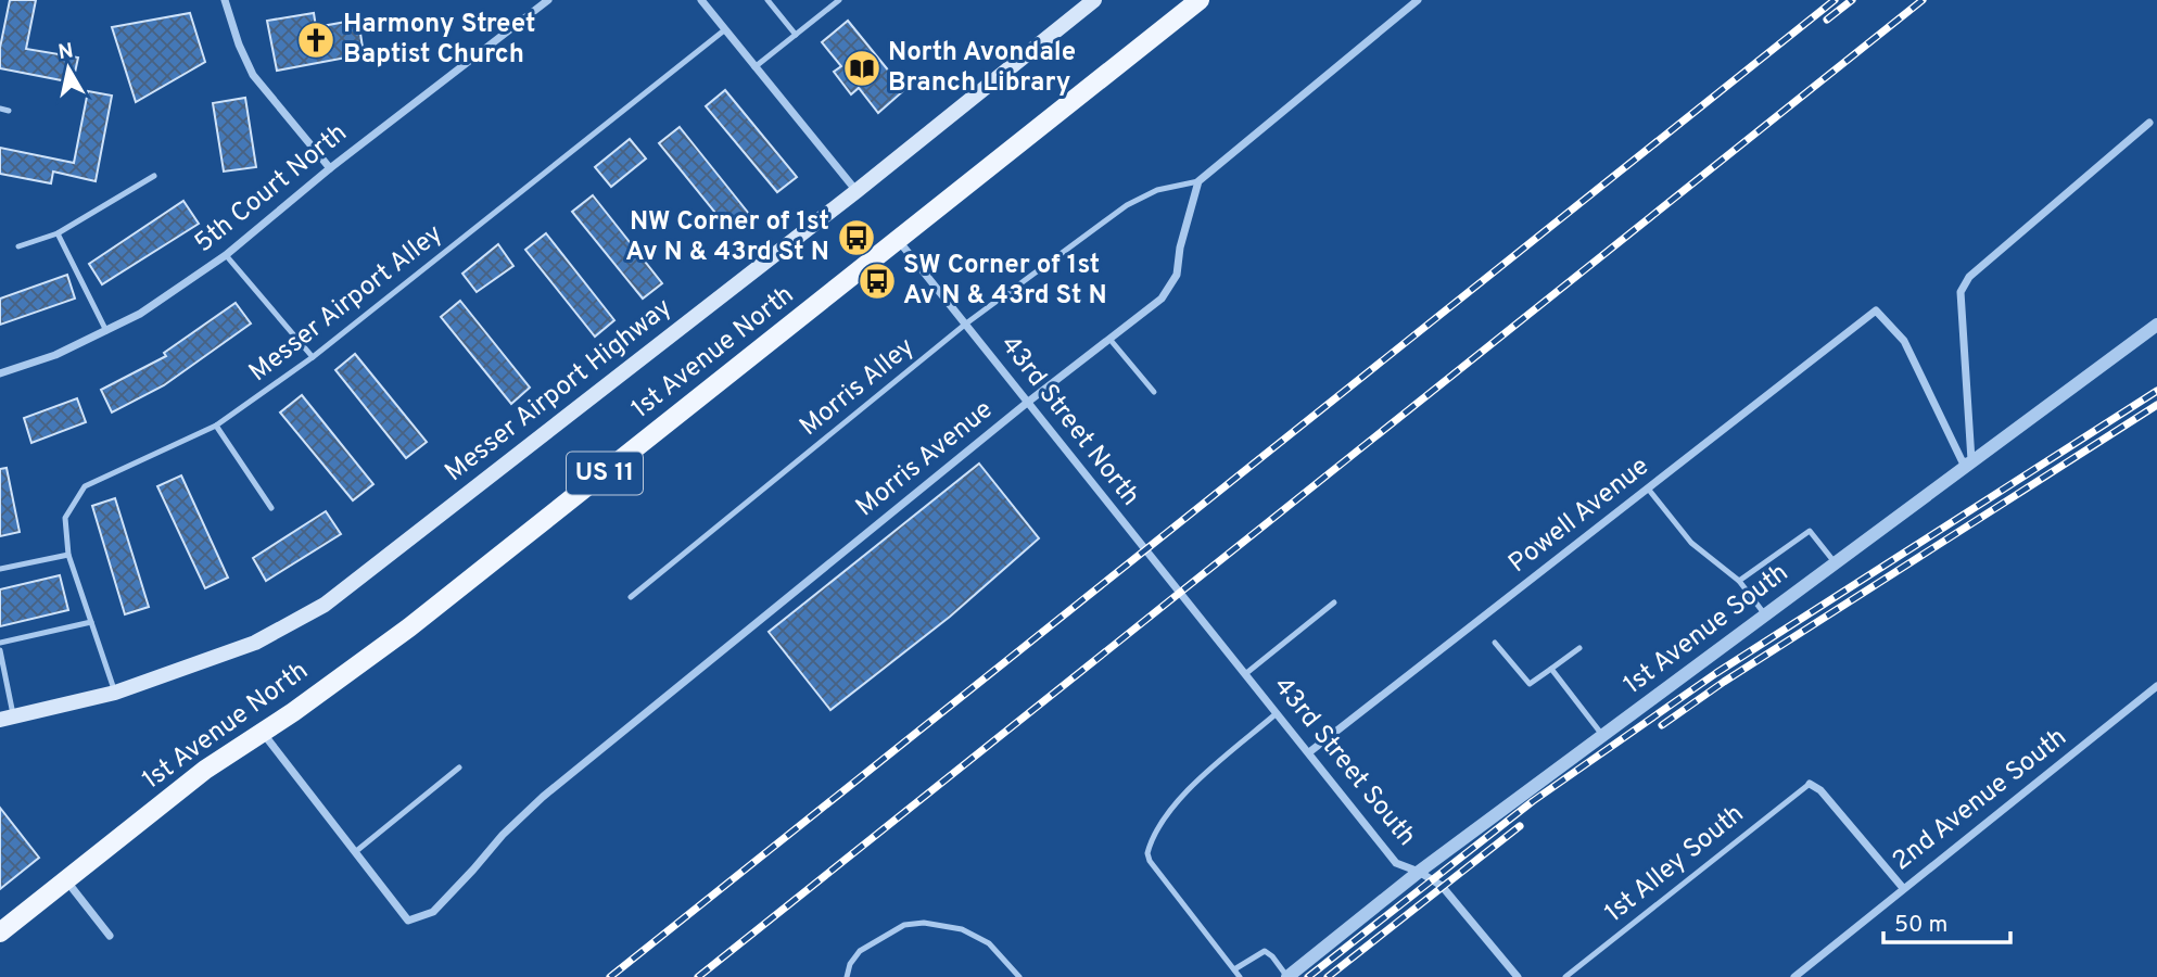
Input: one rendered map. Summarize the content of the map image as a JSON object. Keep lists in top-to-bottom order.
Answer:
{
  "streets": {
    "main road": ["1st Avenue North", "Messer Airport Highway", "US 11"],
    "street": [
      "5th Court North",
      "43rd Street North",
      "Morris Avenue",
      "Powell Avenue",
      "1st Avenue South",
      "43rd Street South",
      "2nd Avenue South"
    ],
    "lane": ["Messer Airport Alley", "Morris Alley", "1st Alley South"]
  },
  "crossings": [
    ["Messer Airport Alley", "Messer Airport Highway"],
    ["1st Avenue North", "43rd Street North"],
    ["Morris Alley", "43rd Street North"],
    ["Morris Alley", "Morris Avenue"],
    ["43rd Street North", "Morris Avenue"],
    ["43rd Street North", "43rd Street South"],
    ["Powell Avenue", "1st Avenue South"],
    ["Powell Avenue", "43rd Street South"],
    ["1st Avenue South", "43rd Street South"]
  ],
  "places": {
    "church": ["Harmony Street Baptist Church"],
    "library": ["North Avondale Branch Library"],
    "bus stop": ["NW Corner of 1st Av N & 43rd St N", "SW Corner of 1st Av N & 43rd St N"]
  },
  "scale_bar": "50 m",
  "north": "top"
}
